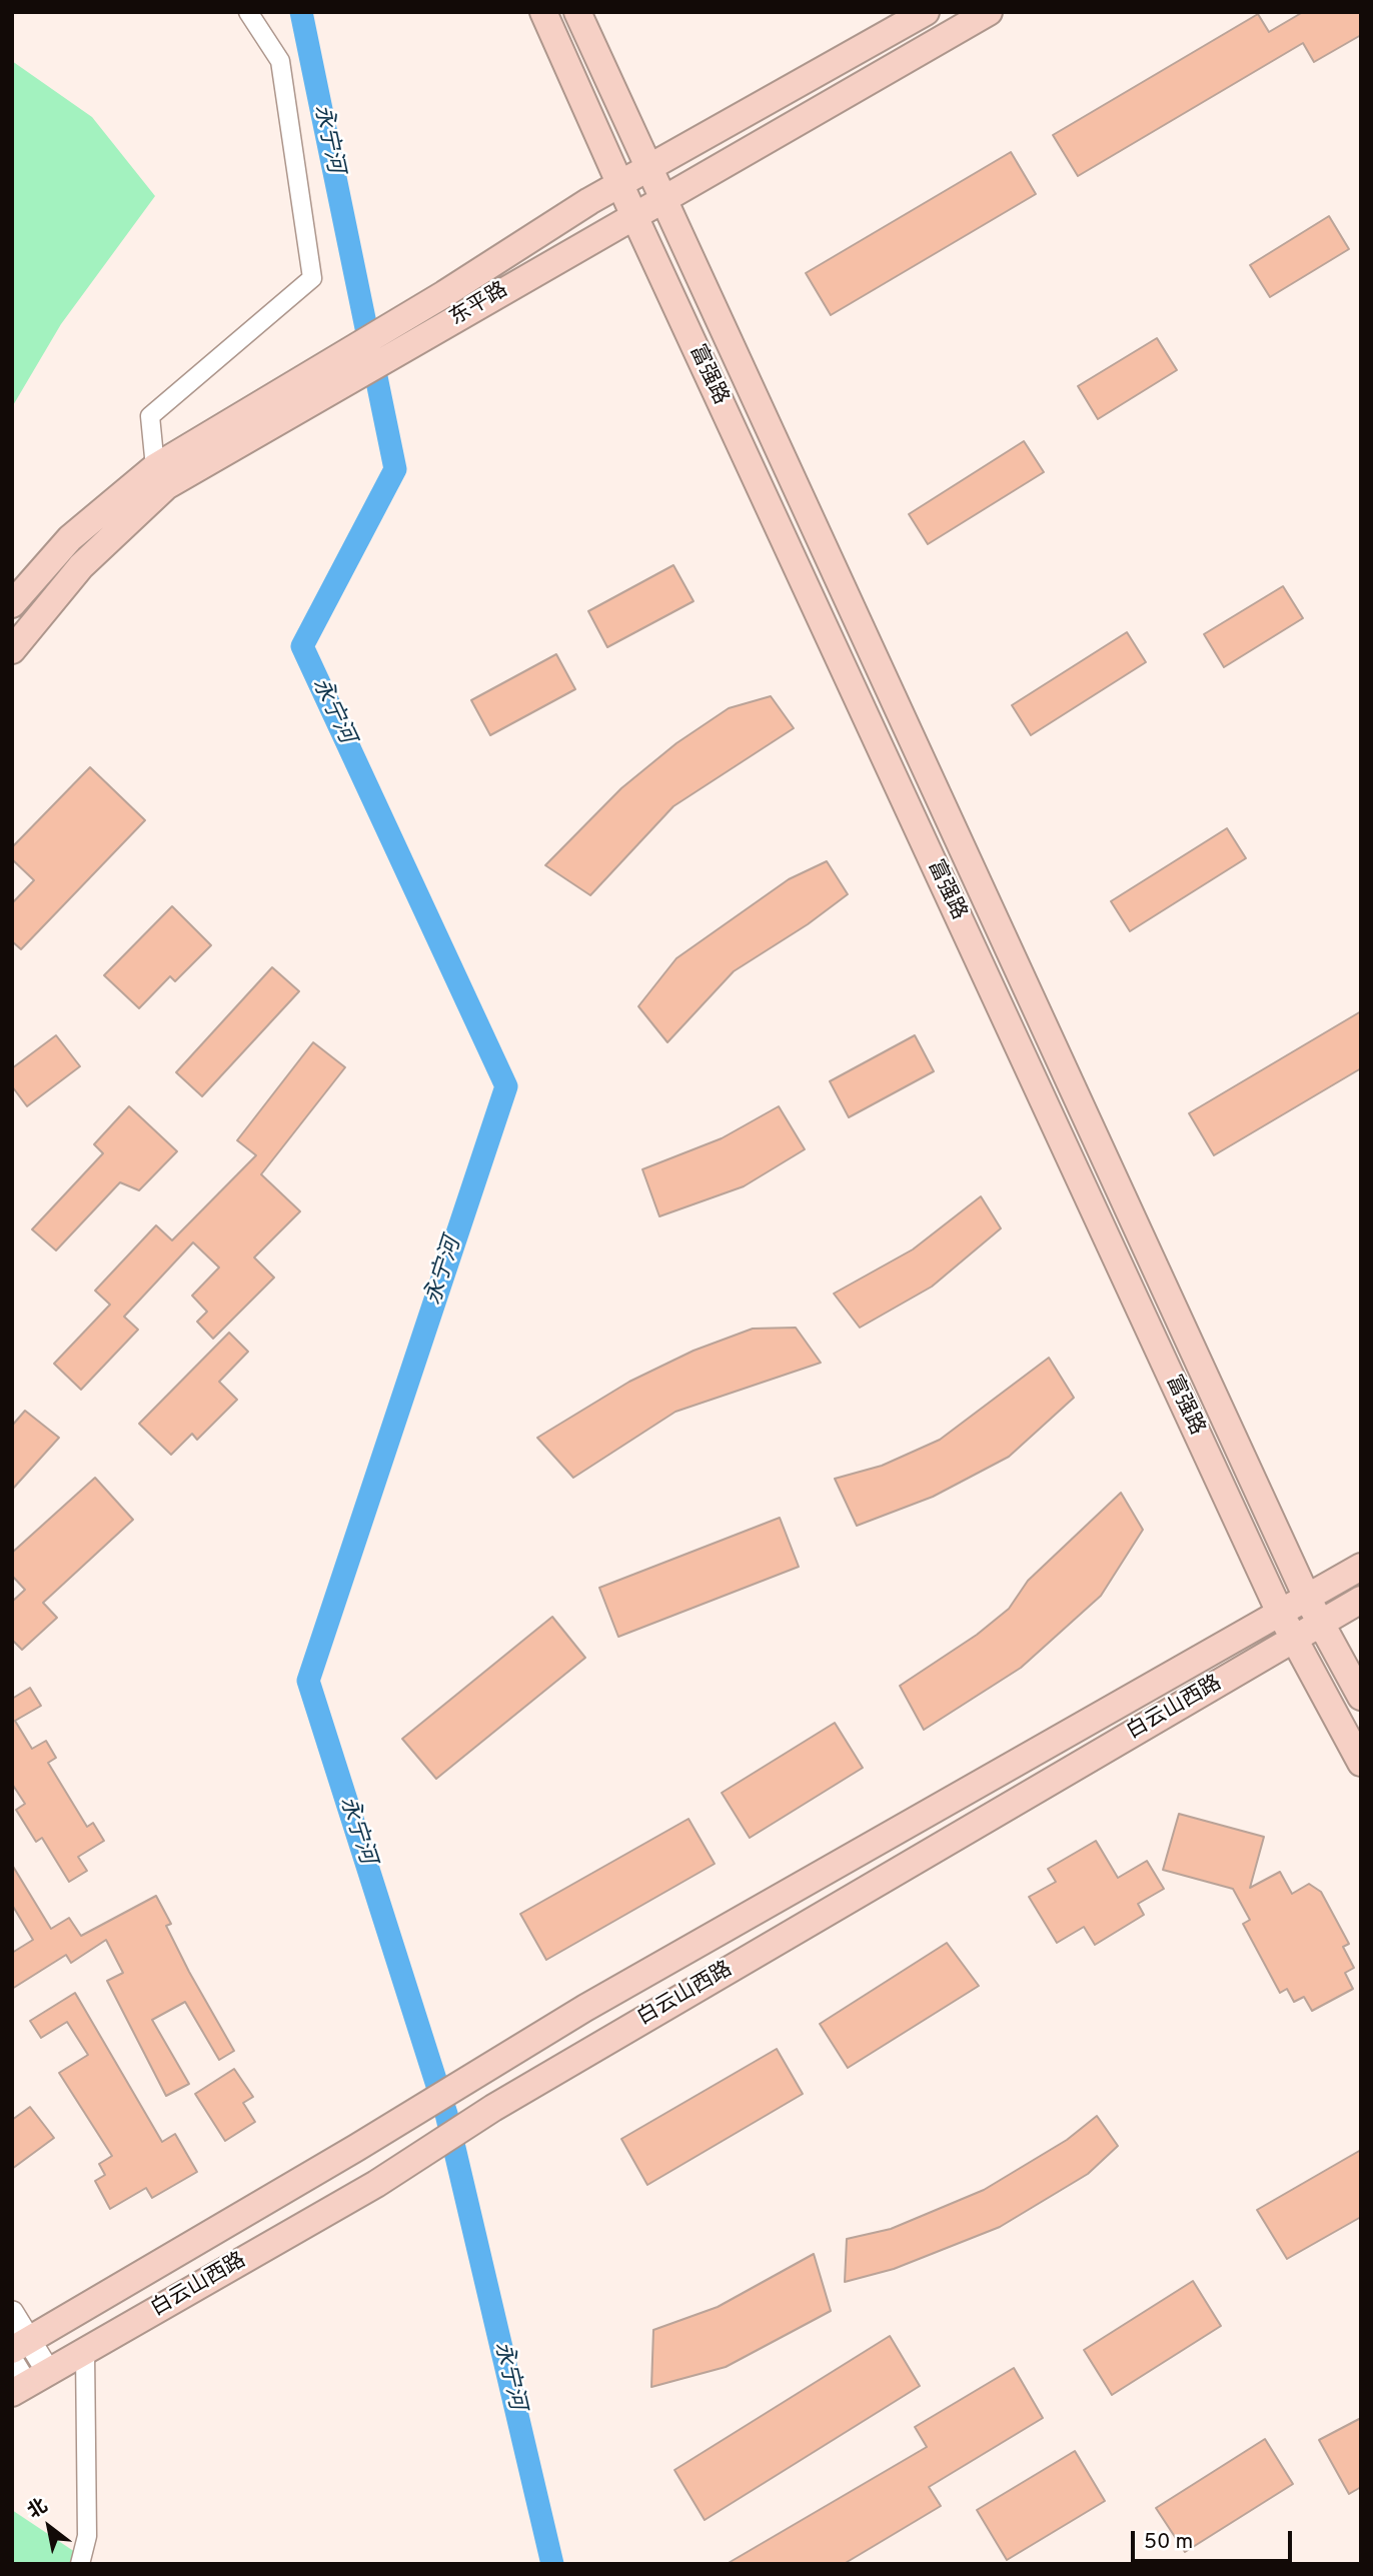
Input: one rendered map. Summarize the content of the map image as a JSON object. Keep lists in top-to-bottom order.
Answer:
{
  "streets": {
    "main road": ["东平路", "富强路", "白云山西路"]
  },
  "crossings": [
    ["东平路", "富强路"],
    ["富强路", "白云山西路"]
  ],
  "water": ["永宁河"],
  "scale_bar": "50 m",
  "north": "top left"
}
